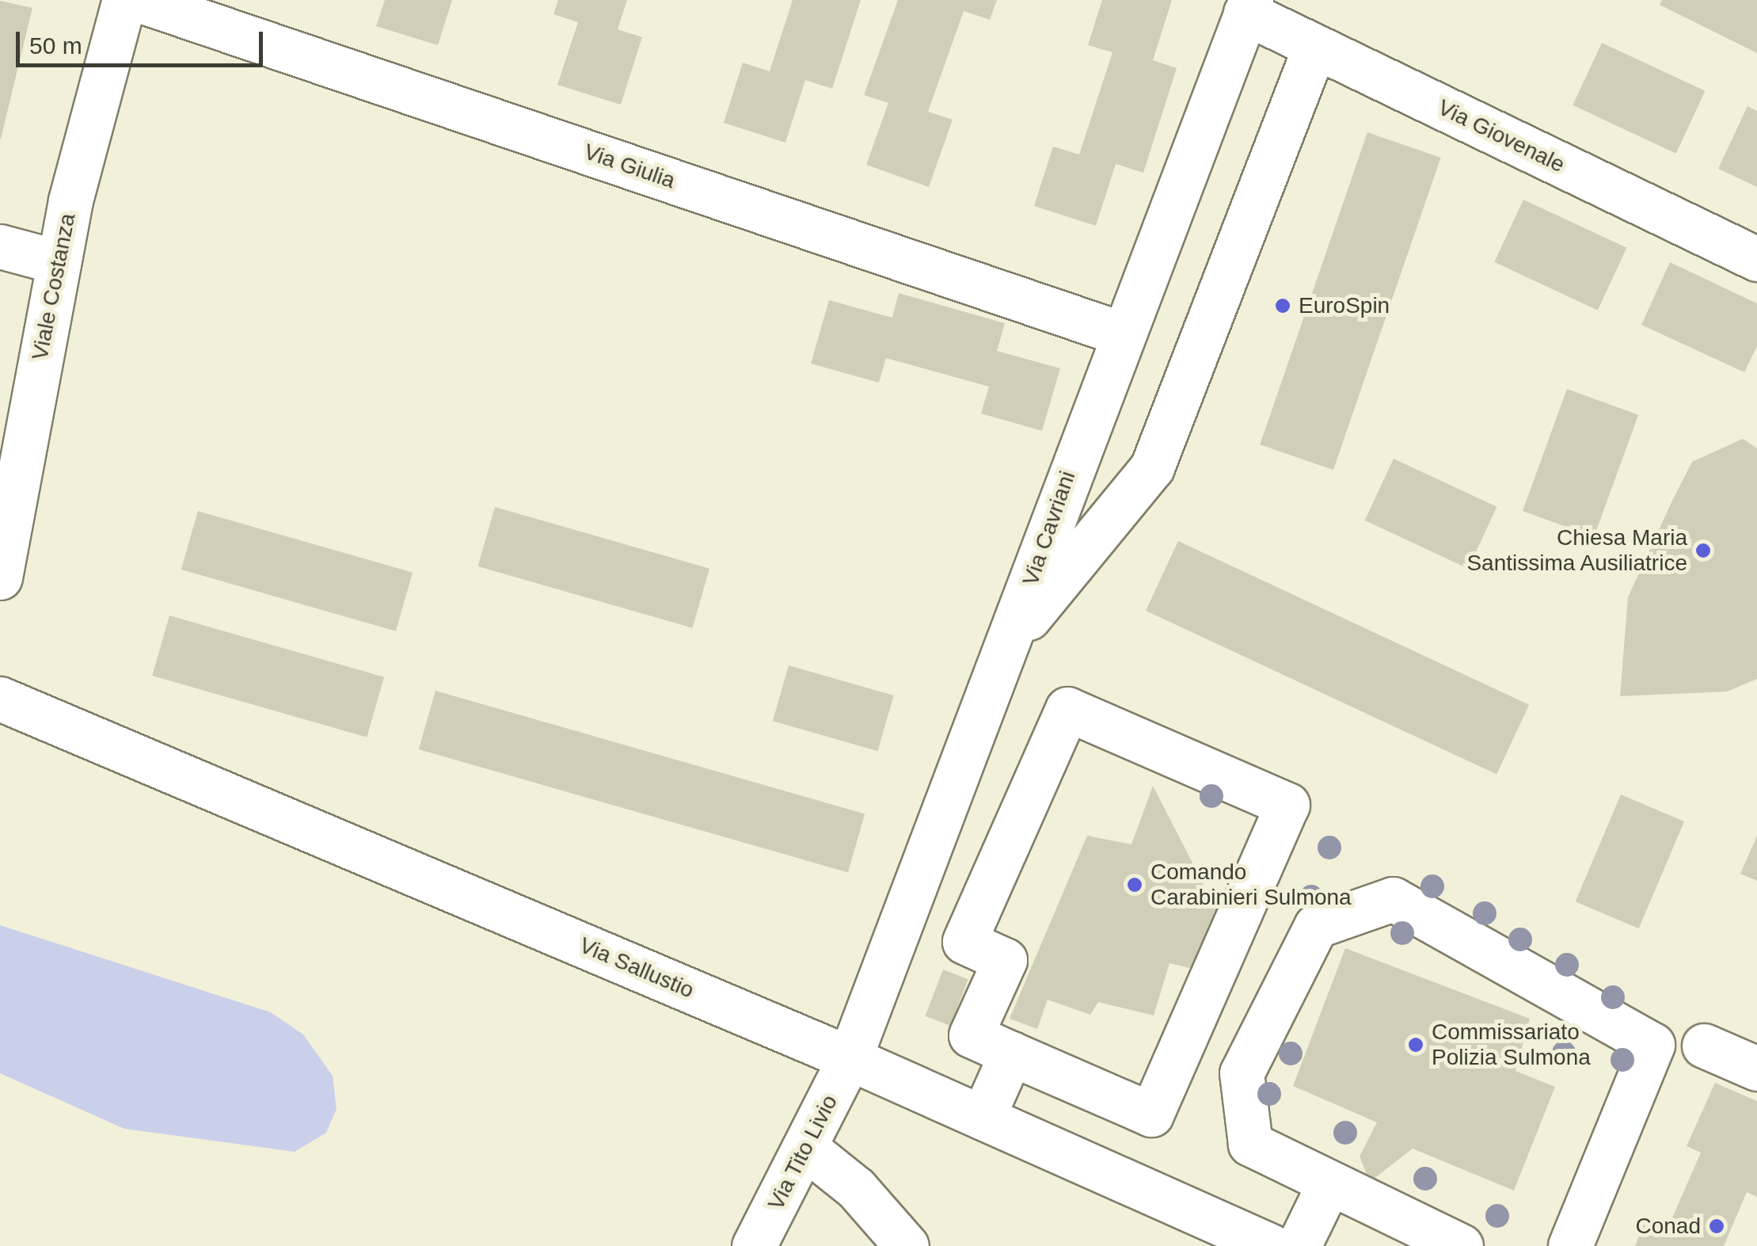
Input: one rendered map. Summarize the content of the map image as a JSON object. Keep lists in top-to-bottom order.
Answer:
{
  "streets": {
    "street": [
      "Via Giovenale",
      "Via Giulia",
      "Viale Costanza",
      "Via Cavriani",
      "Via Sallustio",
      "Via Tito Livio"
    ]
  },
  "crossings": [
    ["Via Giovenale", "Via Cavriani"],
    ["Via Giulia", "Via Cavriani"],
    ["Via Cavriani", "Via Sallustio"],
    ["Via Cavriani", "Via Tito Livio"],
    ["Via Sallustio", "Via Tito Livio"]
  ],
  "places": [
    "EuroSpin",
    "Chiesa Maria Santissima Ausiliatrice",
    "Comando Carabinieri Sulmona",
    "Commissariato Polizia Sulmona",
    "Conad"
  ],
  "scale_bar": "50 m"
}
